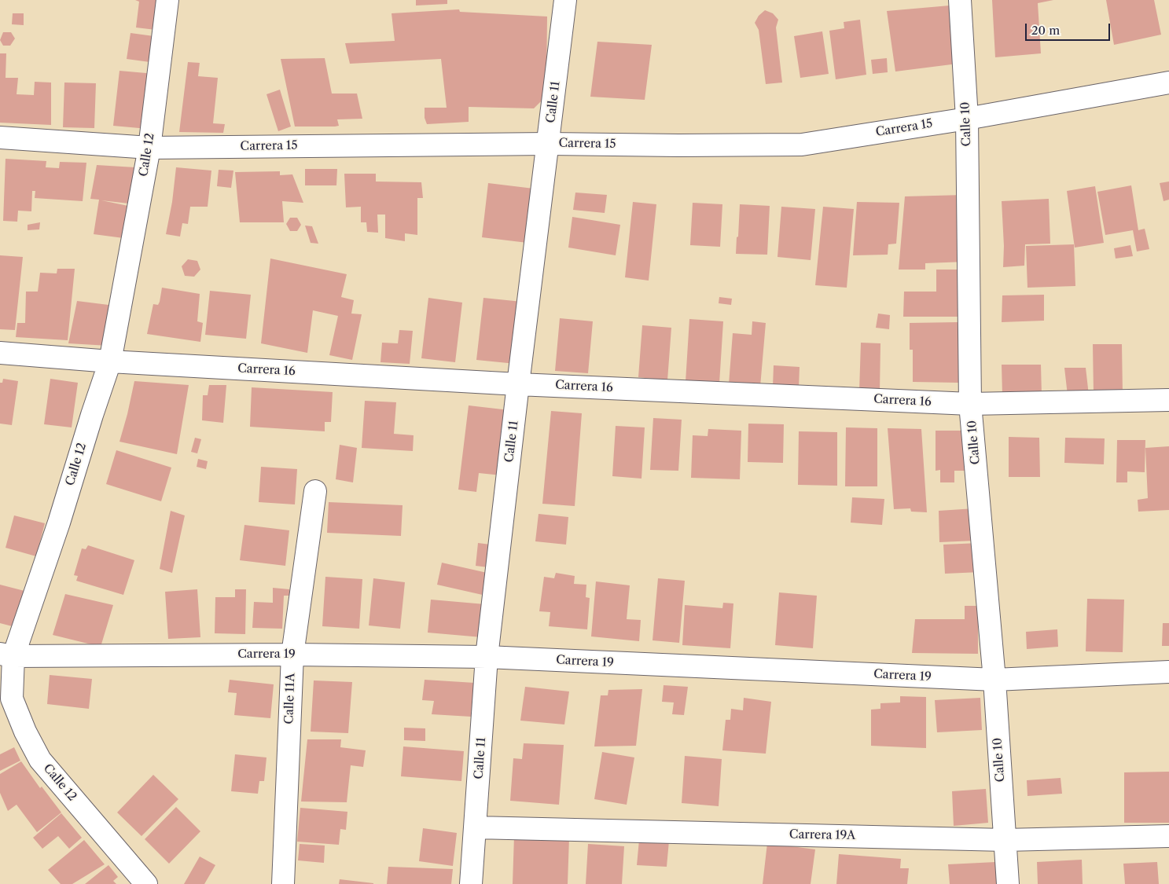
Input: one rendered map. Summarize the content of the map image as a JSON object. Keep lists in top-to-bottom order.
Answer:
{
  "streets": {
    "street": [
      "Calle 11",
      "Calle 10",
      "Carrera 15",
      "Calle 12",
      "Carrera 16",
      "Carrera 19",
      "Calle 11A",
      "Carrera 19A"
    ]
  },
  "crossings": [
    ["Calle 11", "Carrera 15"],
    ["Calle 11", "Carrera 16"],
    ["Calle 11", "Carrera 19"],
    ["Calle 11", "Carrera 19A"],
    ["Calle 10", "Carrera 15"],
    ["Calle 10", "Carrera 16"],
    ["Calle 10", "Carrera 19"],
    ["Calle 10", "Carrera 19A"],
    ["Carrera 15", "Calle 12"],
    ["Calle 12", "Carrera 16"],
    ["Calle 12", "Carrera 19"],
    ["Carrera 19", "Calle 11A"]
  ],
  "scale_bar": "20 m"
}
